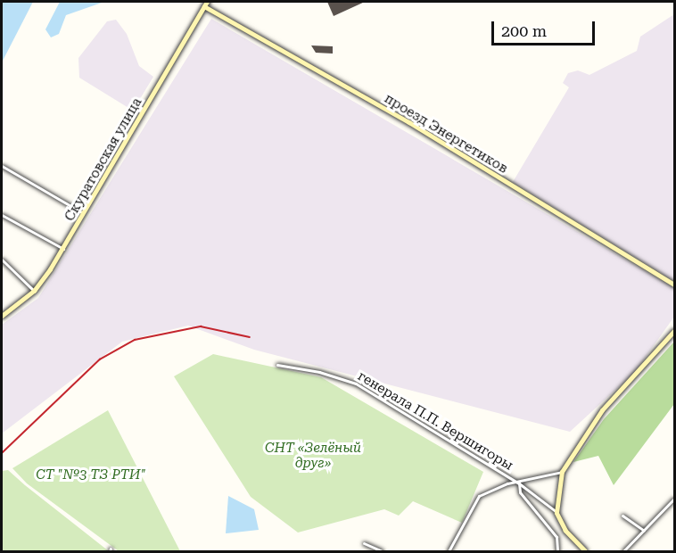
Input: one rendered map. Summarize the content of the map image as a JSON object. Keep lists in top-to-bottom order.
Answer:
{
  "streets": {
    "street": ["проезд Энергетиков", "Скуратовская улица", "генерала П.П. Вершигоры"]
  },
  "crossings": [
    ["проезд Энергетиков", "Скуратовская улица"]
  ],
  "parks": ["СНТ «Зелёный друг»", "СТ \"№3 ТЗ РТИ\""],
  "scale_bar": "200 m"
}
